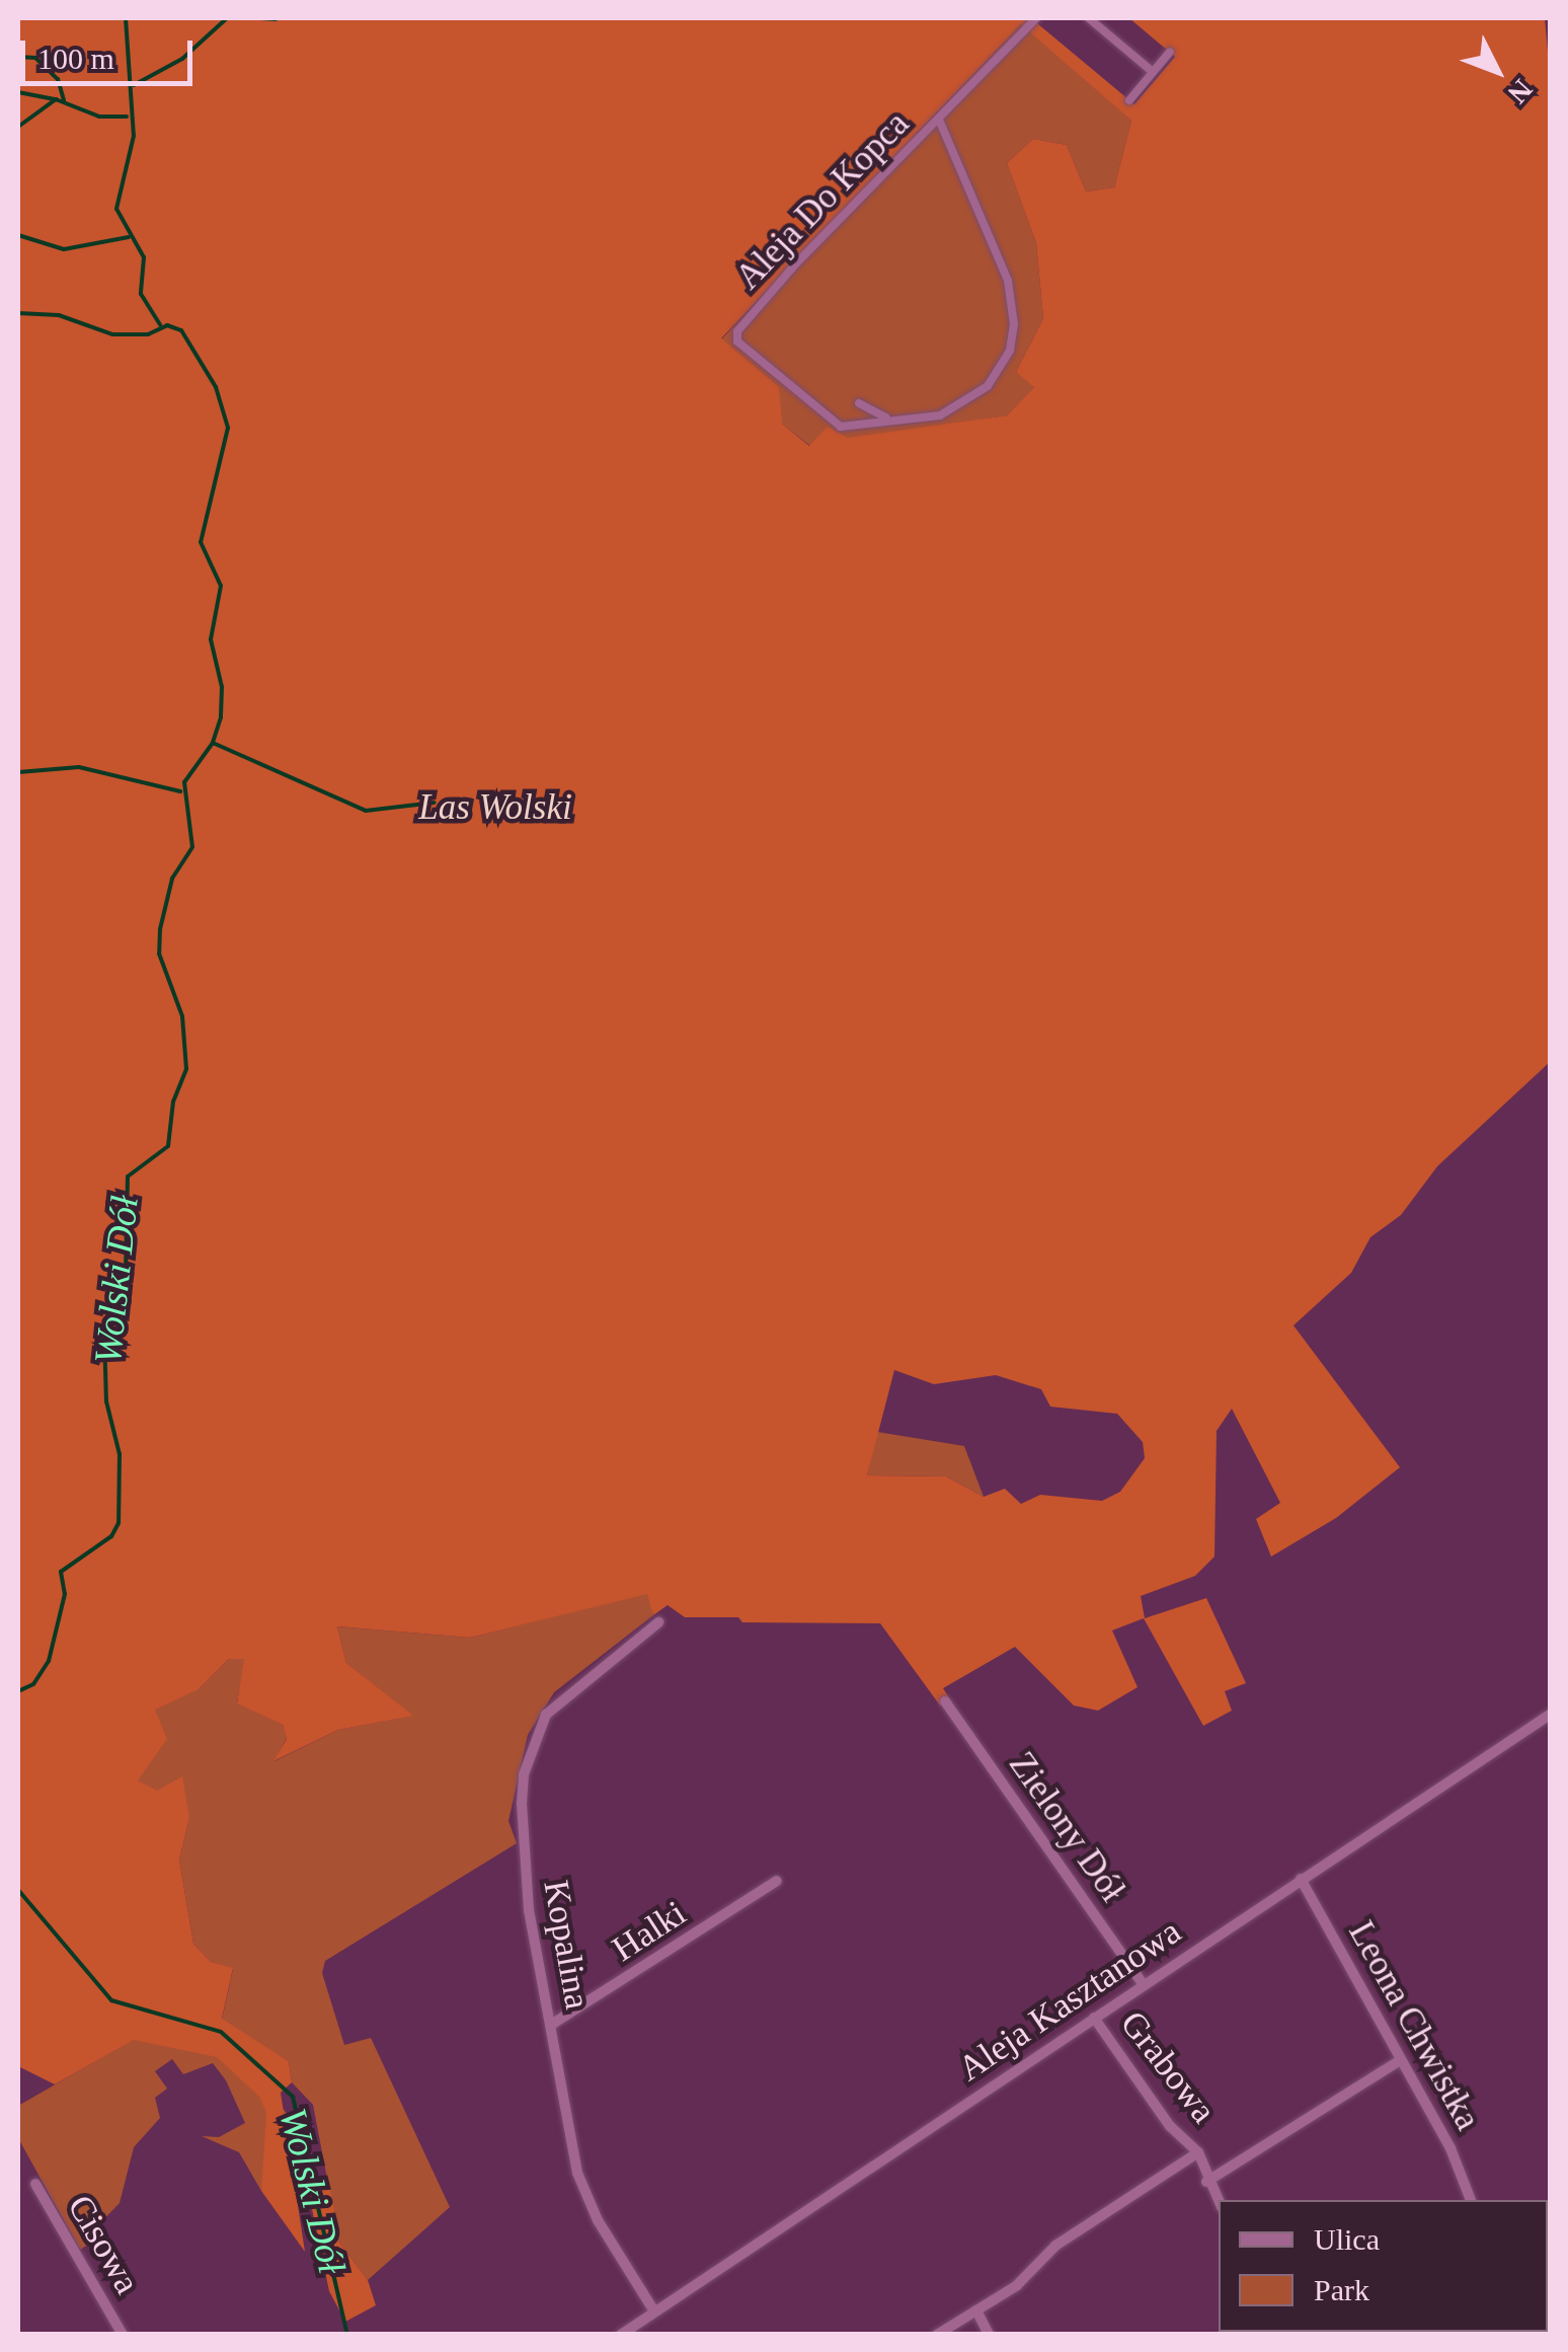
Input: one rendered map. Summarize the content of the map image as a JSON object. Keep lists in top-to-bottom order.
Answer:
{
  "streets": {
    "street": [
      "Aleja Do Kopca",
      "Zielony Dół",
      "Halki",
      "Kopalina",
      "Aleja Kasztanowa",
      "Leona Chwistka",
      "Grabowa",
      "Cisowa"
    ]
  },
  "crossings": [
    ["Zielony Dół", "Aleja Kasztanowa"],
    ["Halki", "Kopalina"],
    ["Kopalina", "Aleja Kasztanowa"],
    ["Aleja Kasztanowa", "Leona Chwistka"],
    ["Aleja Kasztanowa", "Grabowa"]
  ],
  "water": ["Wolski Dół"],
  "parks": ["Las Wolski"],
  "legend": ["Ulica", "Park"],
  "scale_bar": "100 m",
  "north": "bottom right"
}
